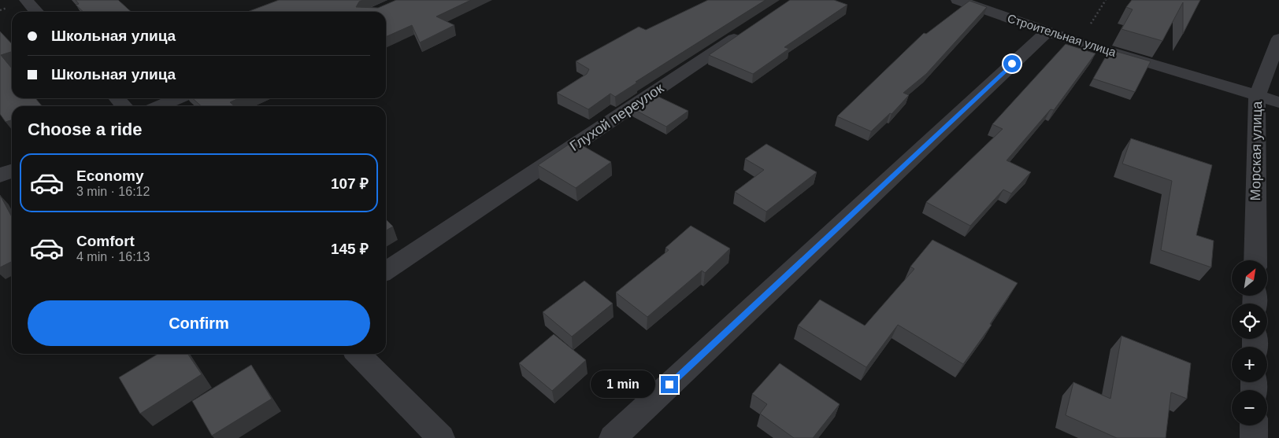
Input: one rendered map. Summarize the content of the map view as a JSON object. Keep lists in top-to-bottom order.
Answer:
{
  "streets": {
    "street": ["Строительная улица", "Глухой переулок", "Морская улица"]
  },
  "crossings": [
    ["Строительная улица", "Морская улица"]
  ],
  "north": "top right",
  "page": {
    "banner": ["Школьная улица", "Школьная улица"],
    "heading": "Choose a ride",
    "list": [
      {
        "name": "Economy",
        "note": "3 min · 16:12",
        "value": "107 ₽"
      },
      {
        "name": "Comfort",
        "note": "4 min · 16:13",
        "value": "145 ₽"
      }
    ],
    "map_buttons": ["+", "−"],
    "buttons": "Confirm",
    "bubble": "1 min"
  }
}
